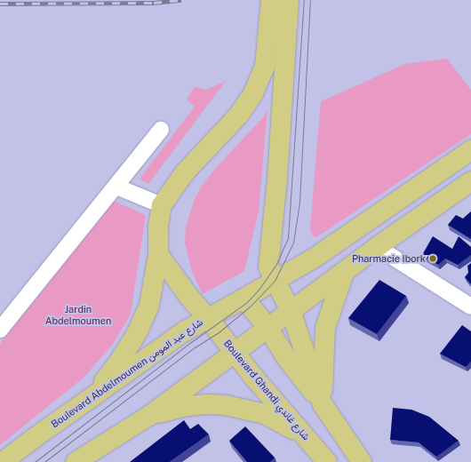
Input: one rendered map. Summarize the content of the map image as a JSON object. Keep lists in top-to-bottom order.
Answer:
{
  "streets": {
    "main road": ["Boulevard Abdelmoumen شارع عبد المومن", "Boulevard Ghandi شارع غاندي"]
  },
  "crossings": [
    ["Boulevard Abdelmoumen شارع عبد المومن", "Boulevard Ghandi شارع غاندي"]
  ],
  "parks": ["Jardin Abdelmoumen"],
  "places": ["Pharmacie Ibork"]
}
